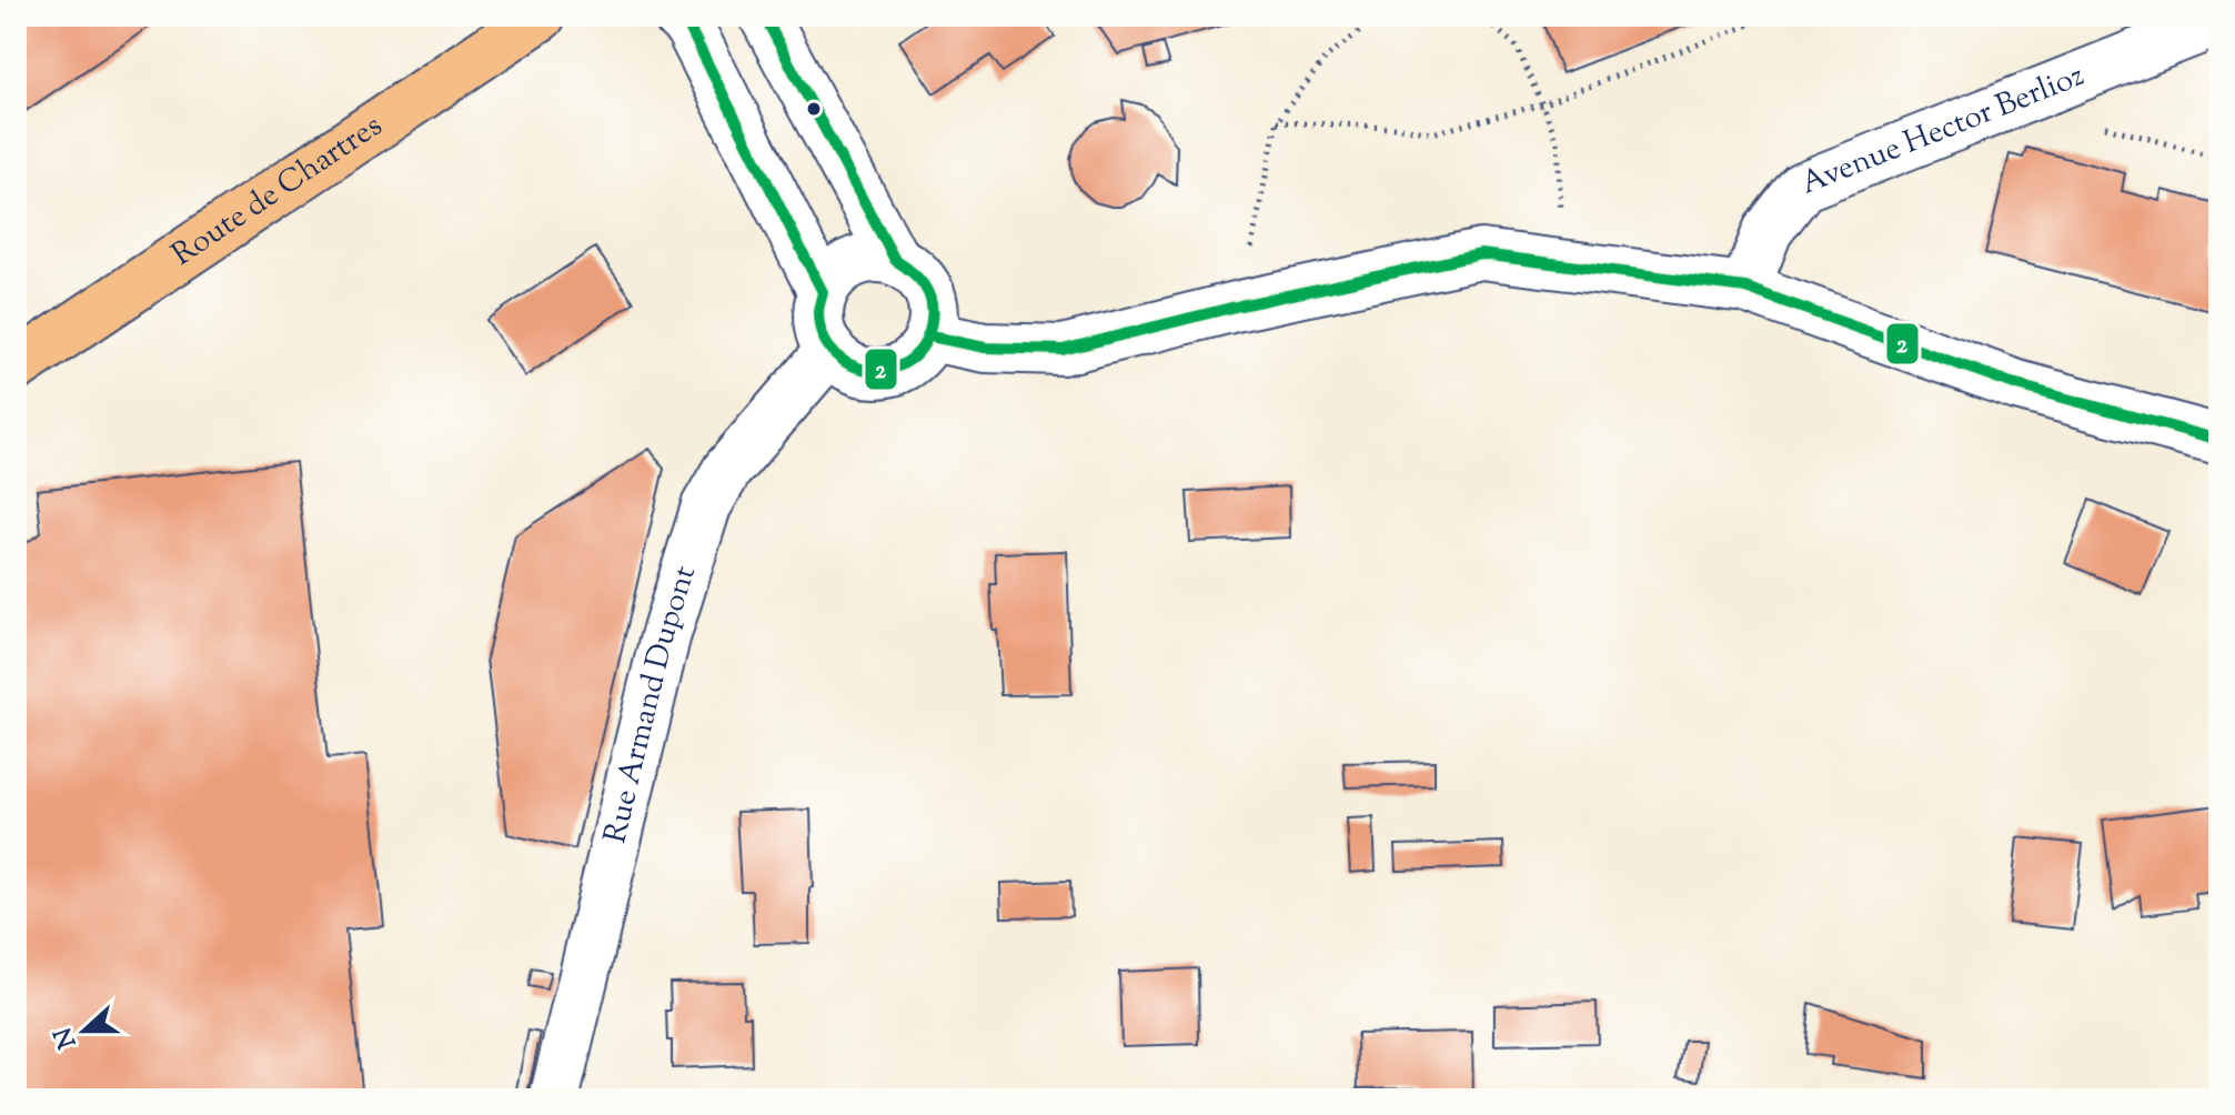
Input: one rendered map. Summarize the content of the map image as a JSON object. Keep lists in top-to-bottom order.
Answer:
{
  "streets": {
    "main road": ["Route de Chartres"],
    "street": ["Avenue Hector Berlioz", "Rue Armand Dupont"]
  },
  "lines": ["transit line 2"],
  "north": "left"
}
